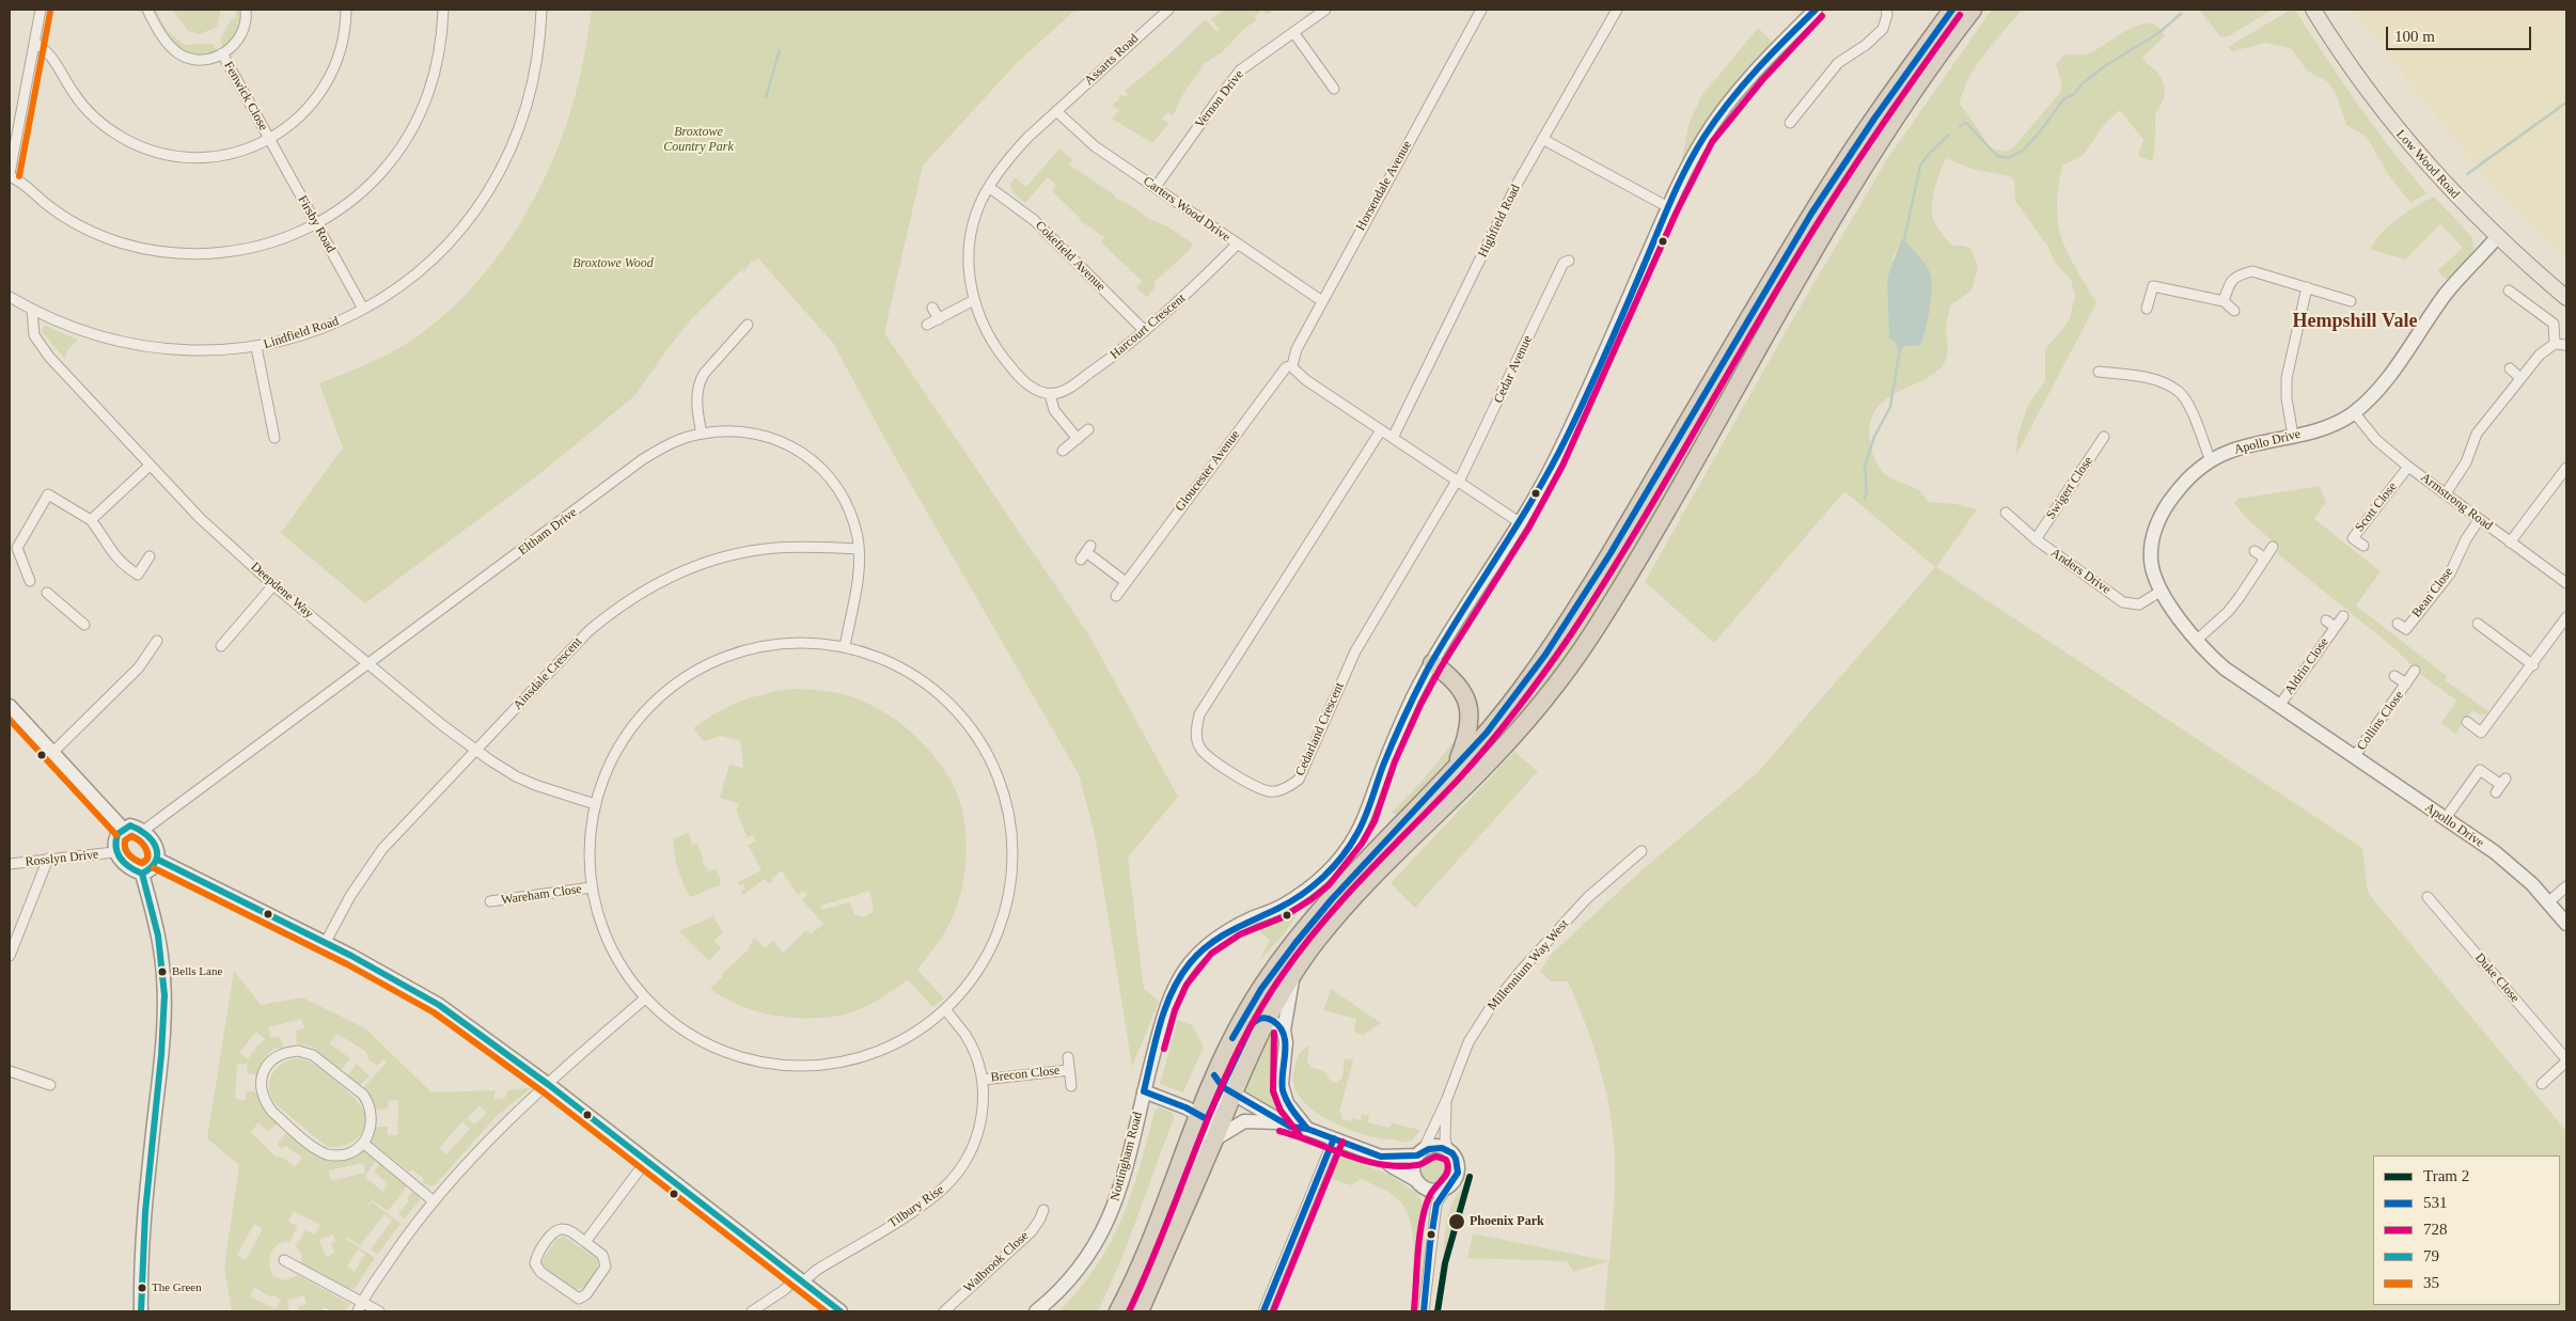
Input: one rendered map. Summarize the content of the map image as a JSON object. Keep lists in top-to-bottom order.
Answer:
{
  "streets": {
    "main road": ["Low Wood Road"],
    "street": [
      "Assarts Road",
      "Fenwick Close",
      "Vernon Drive",
      "Horsendale Avenue",
      "Carters Wood Drive",
      "Highfield Road",
      "Firsby Road",
      "Cokefield Avenue",
      "Harcourt Crescent",
      "Lindfield Road",
      "Cedar Avenue",
      "Apollo Drive",
      "Gloucester Avenue",
      "Swigert Close",
      "Armstrong Road",
      "Scott Close",
      "Eltham Drive",
      "Anders Drive",
      "Deepdene Way",
      "Bean Close",
      "Aldrin Close",
      "Ainsdale Crescent",
      "Collins Close",
      "Cedarland Crescent",
      "Rosslyn Drive",
      "Wareham Close",
      "Millennium Way West",
      "Duke Close",
      "Brecon Close",
      "Nottingham Road",
      "Tilbury Rise",
      "Walbrook Close"
    ]
  },
  "crossings": [
    ["Assarts Road", "Carters Wood Drive"],
    ["Fenwick Close", "Firsby Road"],
    ["Vernon Drive", "Carters Wood Drive"],
    ["Low Wood Road", "Apollo Drive"],
    ["Horsendale Avenue", "Carters Wood Drive"],
    ["Horsendale Avenue", "Gloucester Avenue"],
    ["Carters Wood Drive", "Harcourt Crescent"],
    ["Firsby Road", "Lindfield Road"],
    ["Cokefield Avenue", "Harcourt Crescent"],
    ["Lindfield Road", "Deepdene Way"],
    ["Cedar Avenue", "Cedarland Crescent"],
    ["Apollo Drive", "Armstrong Road"],
    ["Apollo Drive", "Anders Drive"],
    ["Apollo Drive", "Aldrin Close"],
    ["Apollo Drive", "Collins Close"],
    ["Swigert Close", "Anders Drive"],
    ["Armstrong Road", "Scott Close"],
    ["Armstrong Road", "Bean Close"],
    ["Eltham Drive", "Deepdene Way"],
    ["Eltham Drive", "Ainsdale Crescent"],
    ["Eltham Drive", "Rosslyn Drive"],
    ["Deepdene Way", "Ainsdale Crescent"],
    ["Brecon Close", "Tilbury Rise"]
  ],
  "districts": ["Hempshill Vale"],
  "parks": ["Broxtowe Country Park", "Broxtowe Wood"],
  "places": ["Bells Lane", "Phoenix Park", "The Green"],
  "lines": [
    "transit line 531",
    "transit line 35",
    "transit line 728",
    "transit line 79",
    "tram line 2"
  ],
  "legend": [
    "Tram 2",
    "531",
    "728",
    "79",
    "35"
  ],
  "scale_bar": "100 m"
}
